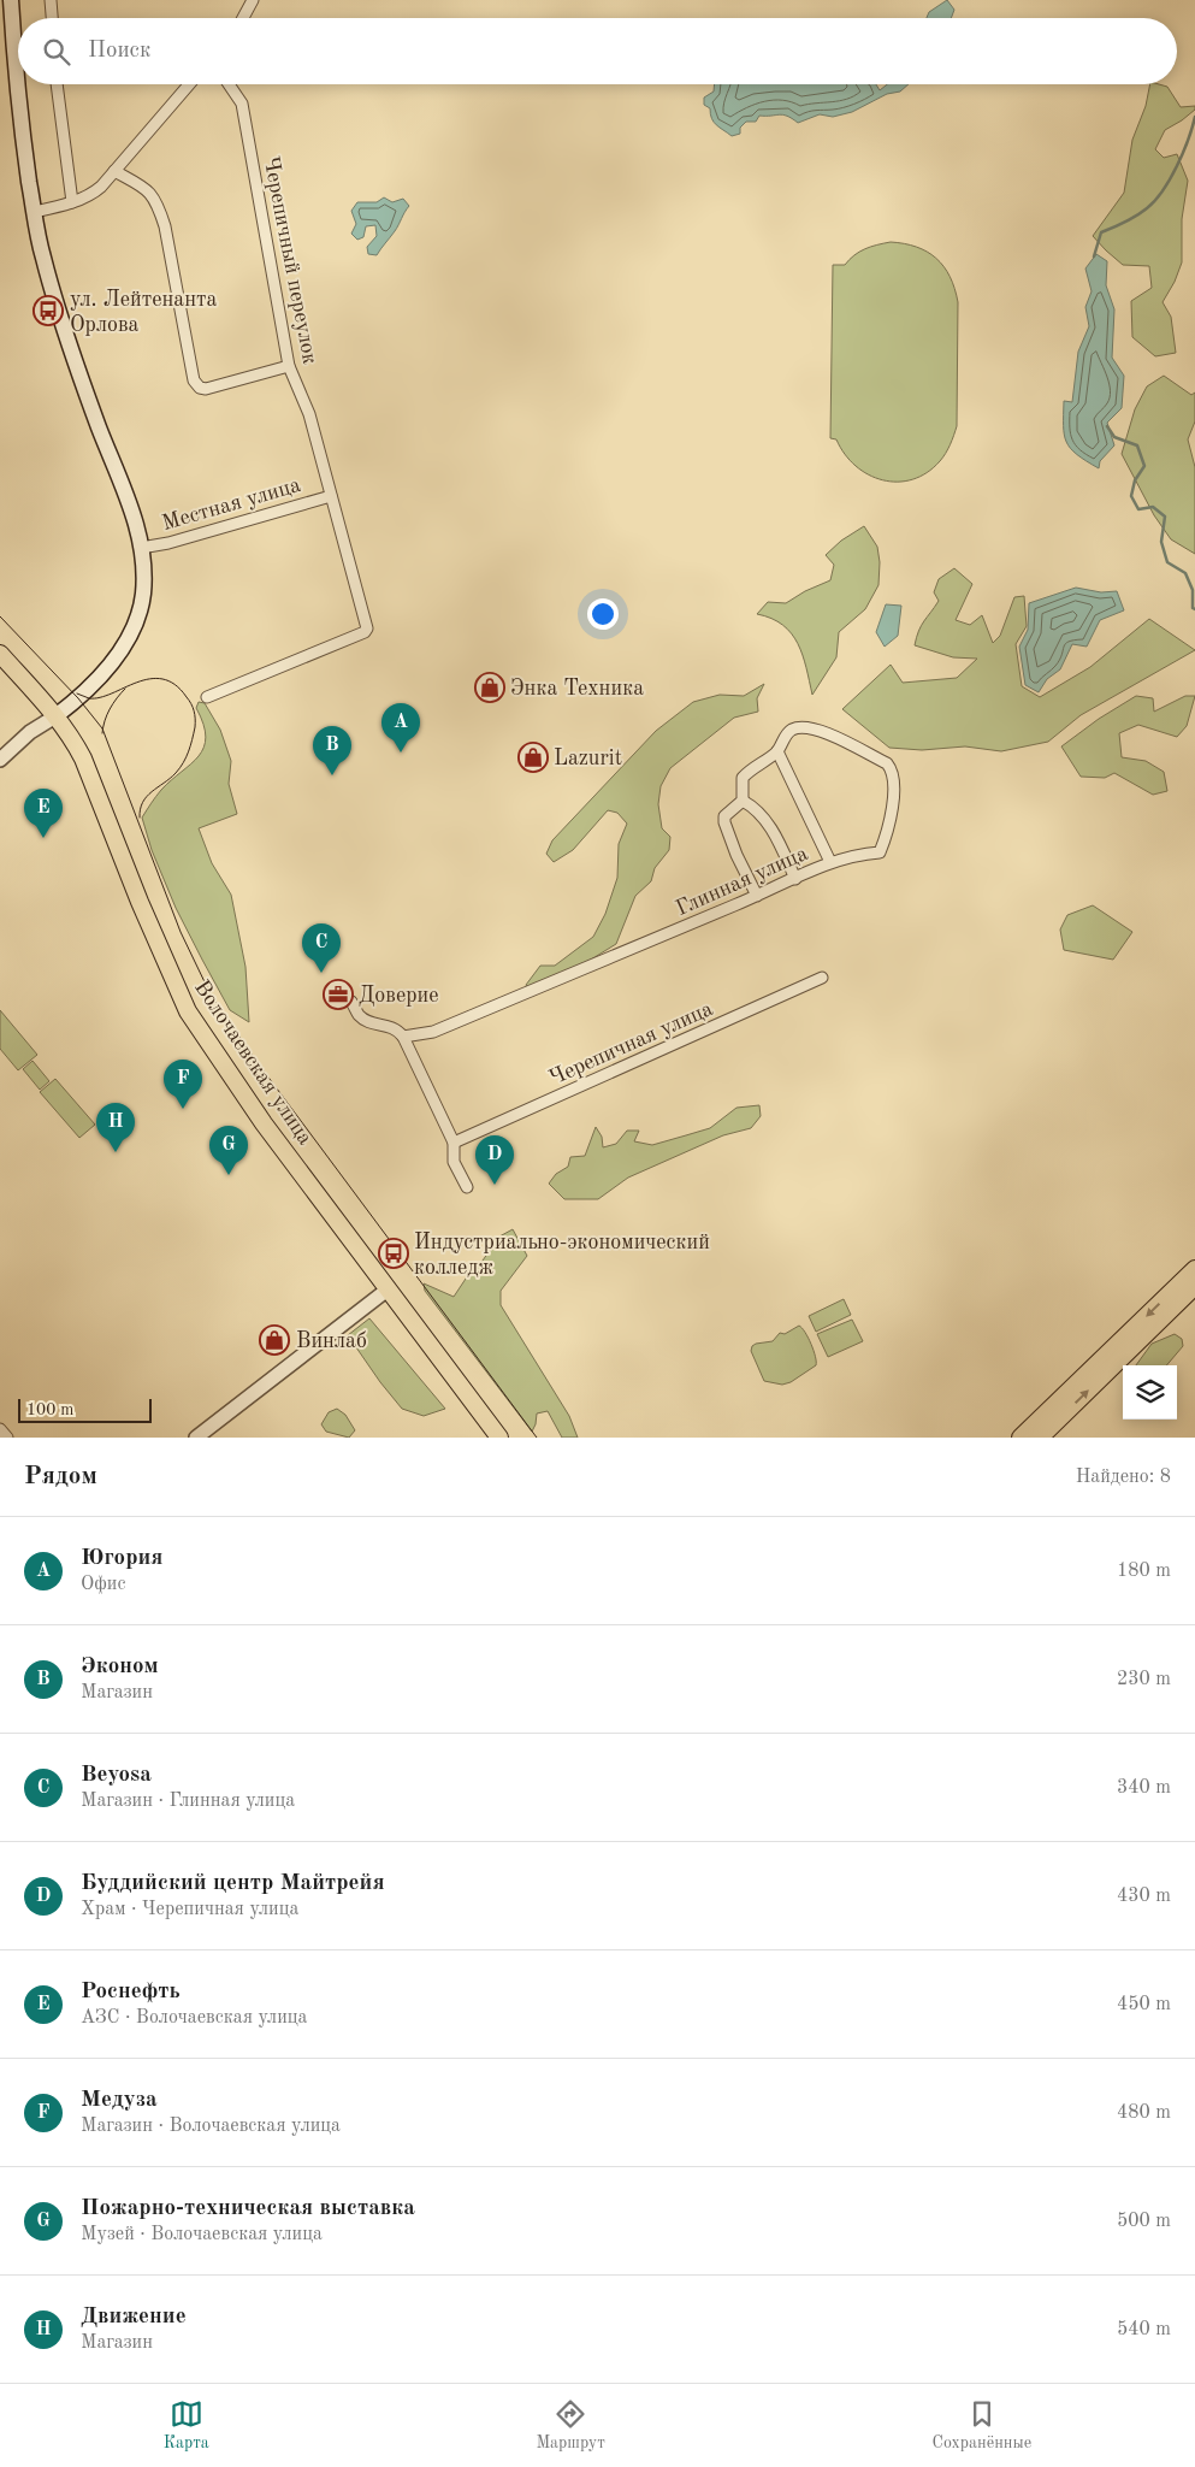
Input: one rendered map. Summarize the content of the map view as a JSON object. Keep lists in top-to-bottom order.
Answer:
{
  "streets": {
    "main road": ["Волочаевская улица"],
    "street": [
      "Черепичный переулок",
      "Местная улица",
      "Глинная улица",
      "Черепичная улица"
    ]
  },
  "crossings": [
    ["Черепичный переулок", "Местная улица"]
  ],
  "places": {
    "bus stop": ["ул. Лейтенанта Орлова", "Индустриально-экономический колледж"],
    "shop": ["Энка Техника", "Lazurit", "Винлаб"],
    "office": ["Доверие"]
  },
  "scale_bar": "100 m",
  "page": {
    "search": "Поиск",
    "pins": [
      "A",
      "B",
      "E",
      "C",
      "F",
      "H",
      "G",
      "D"
    ],
    "scale": "100 m",
    "heading": ["Рядом", "Найдено: 8"],
    "list": [
      {
        "mark": "A",
        "name": "Югория",
        "note": "Офис",
        "value": "180 m"
      },
      {
        "mark": "B",
        "name": "Эконом",
        "note": "Магазин",
        "value": "230 m"
      },
      {
        "mark": "C",
        "name": "Beyosa",
        "note": "Магазин · Глинная улица",
        "value": "340 m"
      },
      {
        "mark": "D",
        "name": "Буддийский центр Майтрейя",
        "note": "Храм · Черепичная улица",
        "value": "430 m"
      },
      {
        "mark": "E",
        "name": "Роснефть",
        "note": "АЗС · Волочаевская улица",
        "value": "450 m"
      },
      {
        "mark": "F",
        "name": "Медуза",
        "note": "Магазин · Волочаевская улица",
        "value": "480 m"
      },
      {
        "mark": "G",
        "name": "Пожарно-техническая выставка",
        "note": "Музей · Волочаевская улица",
        "value": "500 m"
      },
      {
        "mark": "H",
        "name": "Движение",
        "note": "Магазин",
        "value": "540 m"
      }
    ],
    "nav": ["Карта", "Маршрут", "Сохранённые"]
  }
}
